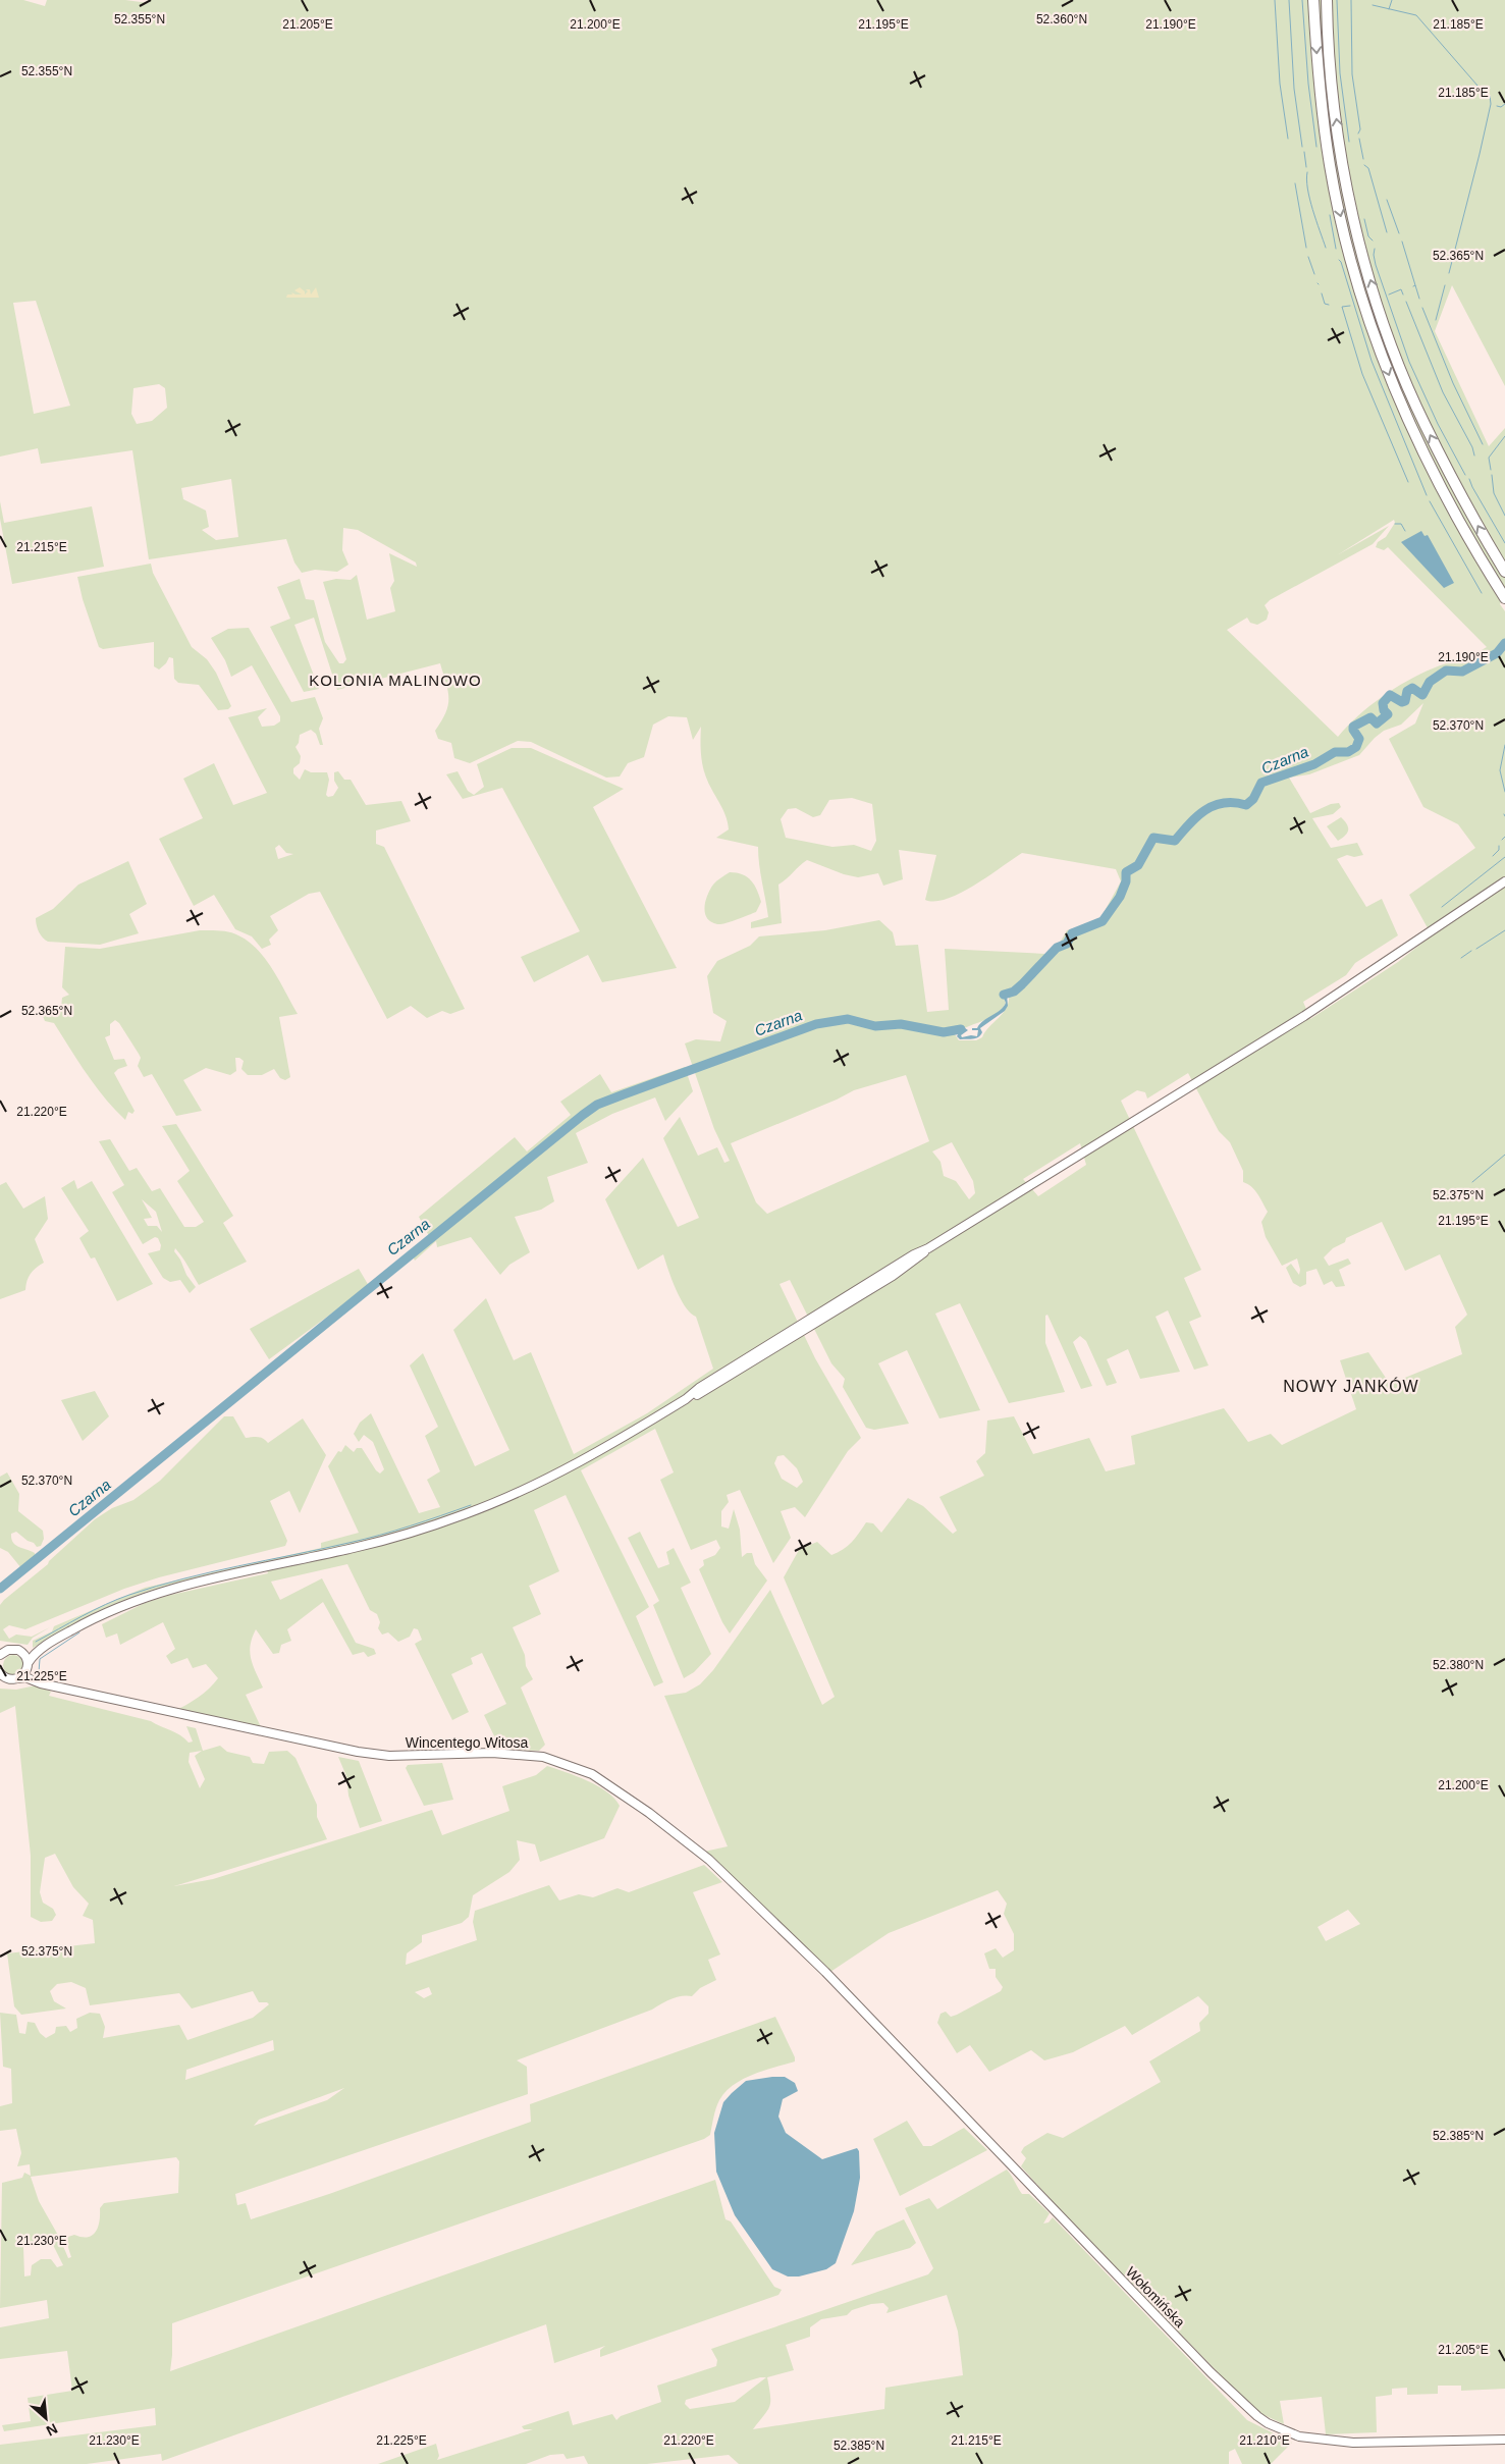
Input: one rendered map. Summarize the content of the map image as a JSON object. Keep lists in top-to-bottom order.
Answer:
{
  "streets": {
    "main road": ["Wincentego Witosa", "Wołomińska"]
  },
  "crossings": [
    ["Wincentego Witosa", "Wołomińska"]
  ],
  "districts": ["KOLONIA MALINOWO", "NOWY JANKÓW"],
  "water": ["Czarna"],
  "north": "bottom right",
  "coordinates": [
    "52.355°N",
    "52.360°N",
    "21.185°E",
    "21.205°E",
    "21.200°E",
    "21.195°E",
    "21.190°E",
    "52.365°N",
    "21.215°E",
    "52.370°N",
    "21.220°E",
    "52.375°N",
    "52.380°N",
    "21.225°E",
    "52.385°N",
    "21.230°E",
    "21.210°E"
  ]
}
